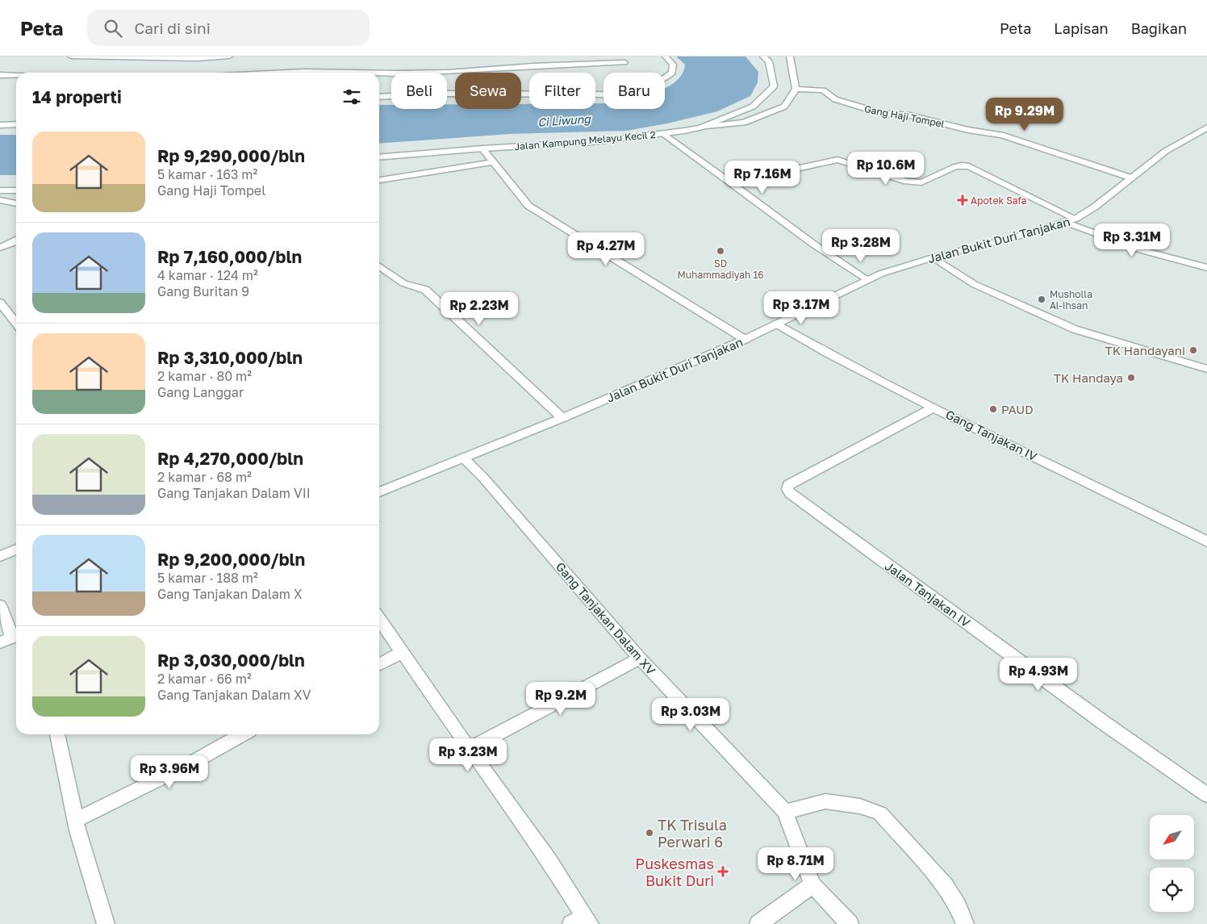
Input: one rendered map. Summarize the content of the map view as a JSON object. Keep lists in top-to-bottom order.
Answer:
{
  "streets": {
    "street": [
      "Gang Haji Tompel",
      "Jalan Kampung Melayu Kecil 2",
      "Jalan Bukit Duri Tanjakan",
      "Gang Tanjakan IV",
      "Jalan Tanjakan IV",
      "Gang Tanjakan Dalam XV"
    ]
  },
  "crossings": [
    ["Gang Haji Tompel", "Jalan Bukit Duri Tanjakan"],
    ["Jalan Bukit Duri Tanjakan", "Gang Tanjakan IV"],
    ["Jalan Bukit Duri Tanjakan", "Gang Tanjakan Dalam XV"],
    ["Gang Tanjakan IV", "Jalan Tanjakan IV"]
  ],
  "water": ["Ci Liwung"],
  "places": {
    "health": ["Apotek Safa", "Puskesmas Bukit Duri"],
    "other": [
      "SD Muhammadiyah 16",
      "Musholla Al-Ihsan",
      "TK Handayani",
      "TK Handaya",
      "PAUD",
      "TK Trisula Perwari 6"
    ]
  },
  "north": "bottom left",
  "page": {
    "header": "Peta",
    "search": "Cari di sini",
    "nav": ["Peta", "Lapisan", "Bagikan"],
    "chip": [
      "Beli",
      "Sewa",
      "Filter",
      "Baru"
    ],
    "heading": "14 properti",
    "price": [
      "Rp 9.29M",
      "Rp 10.6M",
      "Rp 7.16M",
      "Rp 3.31M",
      "Rp 3.28M",
      "Rp 4.27M",
      "Rp 3.17M",
      "Rp 2.23M",
      "Rp 4.93M",
      "Rp 9.2M",
      "Rp 3.03M",
      "Rp 3.23M",
      "Rp 3.96M",
      "Rp 8.71M"
    ],
    "list": [
      {
        "name": "Rp 9,290,000/bln",
        "note": "5 kamar · 163 m² · Gang Haji Tompel"
      },
      {
        "name": "Rp 7,160,000/bln",
        "note": "4 kamar · 124 m² · Gang Buritan 9"
      },
      {
        "name": "Rp 3,310,000/bln",
        "note": "2 kamar · 80 m² · Gang Langgar"
      },
      {
        "name": "Rp 4,270,000/bln",
        "note": "2 kamar · 68 m² · Gang Tanjakan Dalam VII"
      },
      {
        "name": "Rp 9,200,000/bln",
        "note": "5 kamar · 188 m² · Gang Tanjakan Dalam X"
      },
      {
        "name": "Rp 3,030,000/bln",
        "note": "2 kamar · 66 m² · Gang Tanjakan Dalam XV"
      }
    ]
  }
}
